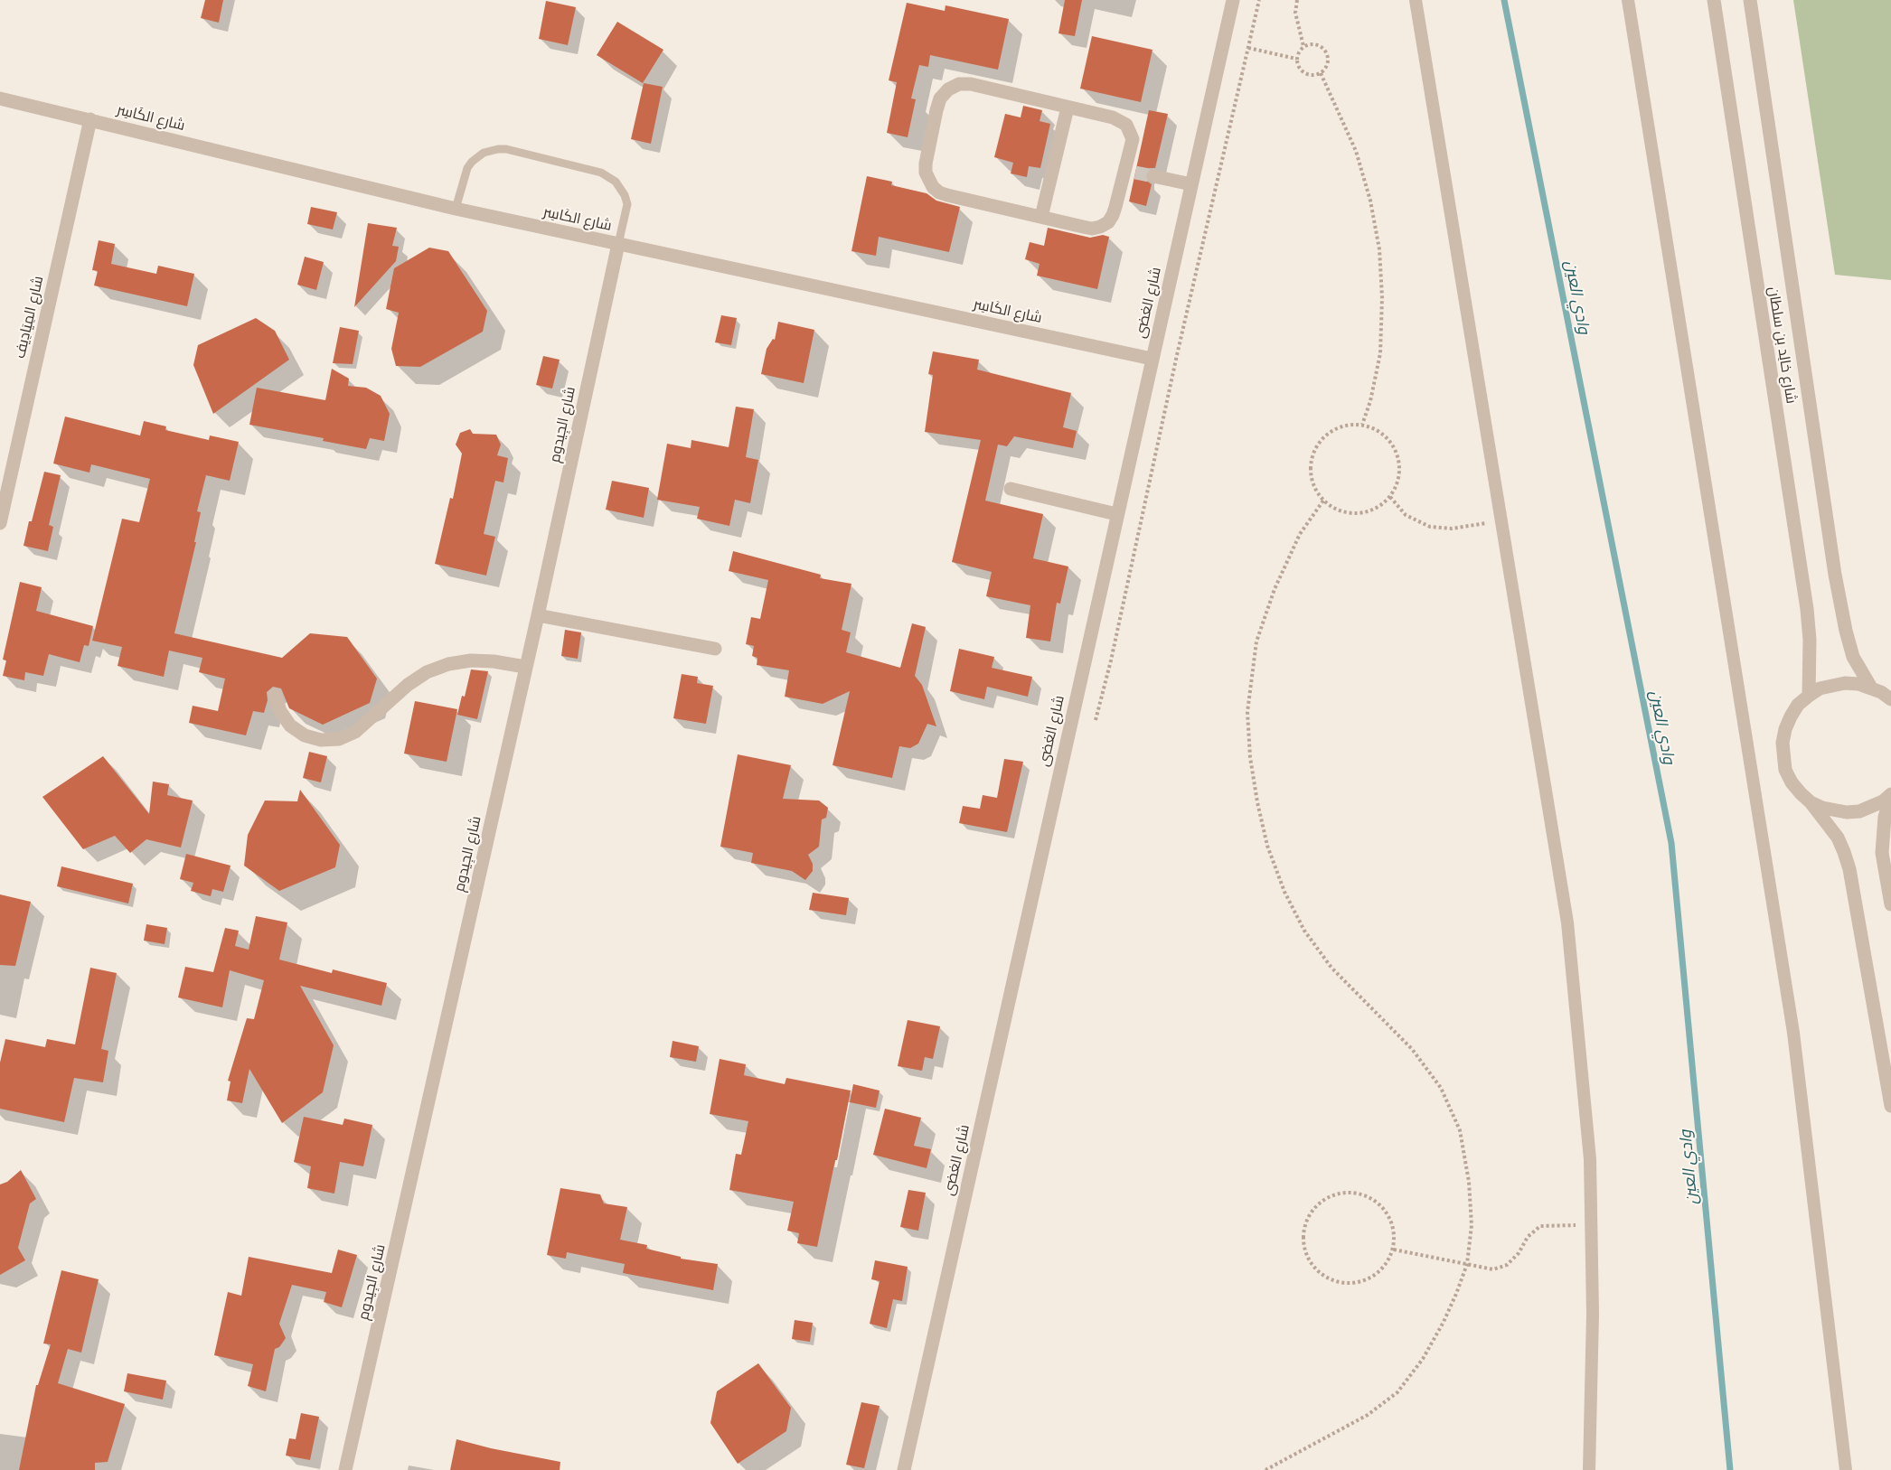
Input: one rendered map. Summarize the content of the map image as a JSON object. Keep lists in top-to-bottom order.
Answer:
{
  "streets": {
    "street": [
      "شارع الكَاسِر",
      "شارع الغضى",
      "شارع المِيَادِيف",
      "شارع خالِد بن سلطان",
      "شارع الجِيدوم"
    ]
  },
  "crossings": [
    ["شارع الكَاسِر", "شارع الغضى"],
    ["شارع الكَاسِر", "شارع المِيَادِيف"],
    ["شارع الكَاسِر", "شارع الجِيدوم"]
  ],
  "water": ["وادي العين"]
}
